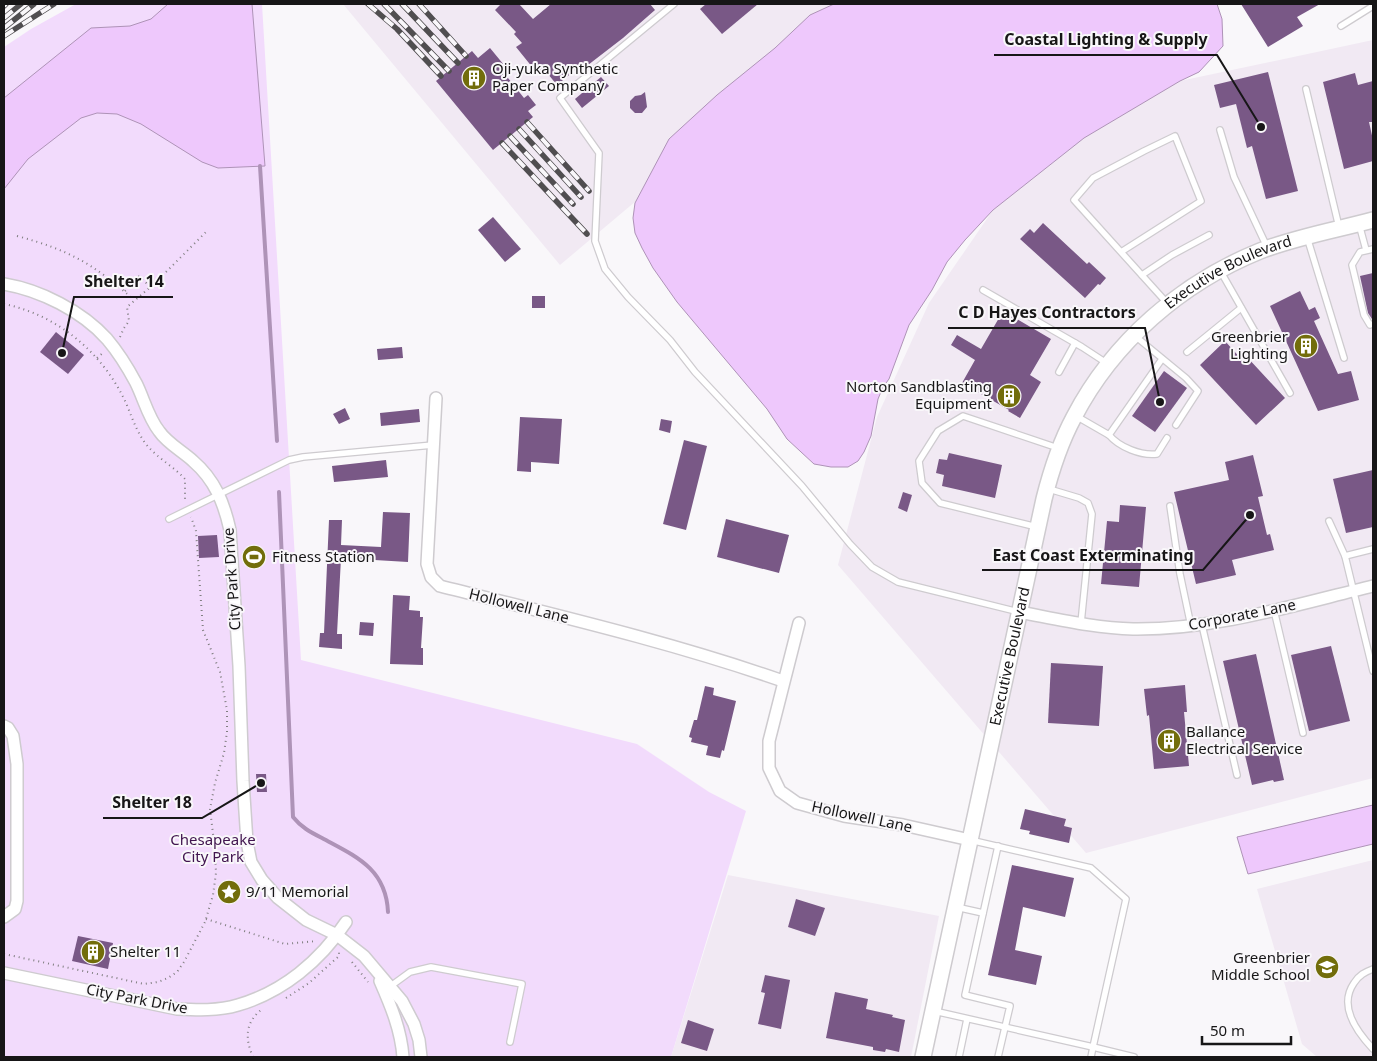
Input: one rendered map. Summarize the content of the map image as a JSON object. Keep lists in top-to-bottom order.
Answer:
{
  "streets": {
    "street": [
      "Executive Boulevard",
      "City Park Drive",
      "Hollowell Lane",
      "Corporate Lane"
    ]
  },
  "crossings": [
    ["Executive Boulevard", "Hollowell Lane"],
    ["Executive Boulevard", "Corporate Lane"]
  ],
  "parks": ["Chesapeake City Park"],
  "places": {
    "building": [
      "Oji-yuka Synthetic Paper Company",
      "Greenbrier Lighting",
      "Norton Sandblasting Equipment",
      "Ballance Electrical Service",
      "Shelter 11"
    ],
    "other": [
      "Coastal Lighting & Supply",
      "Shelter 14",
      "C D Hayes Contractors",
      "East Coast Exterminating",
      "Shelter 18"
    ],
    "sports": ["Fitness Station"],
    "place": ["9/11 Memorial"],
    "school or university": ["Greenbrier Middle School"]
  },
  "scale_bar": "50 m"
}
